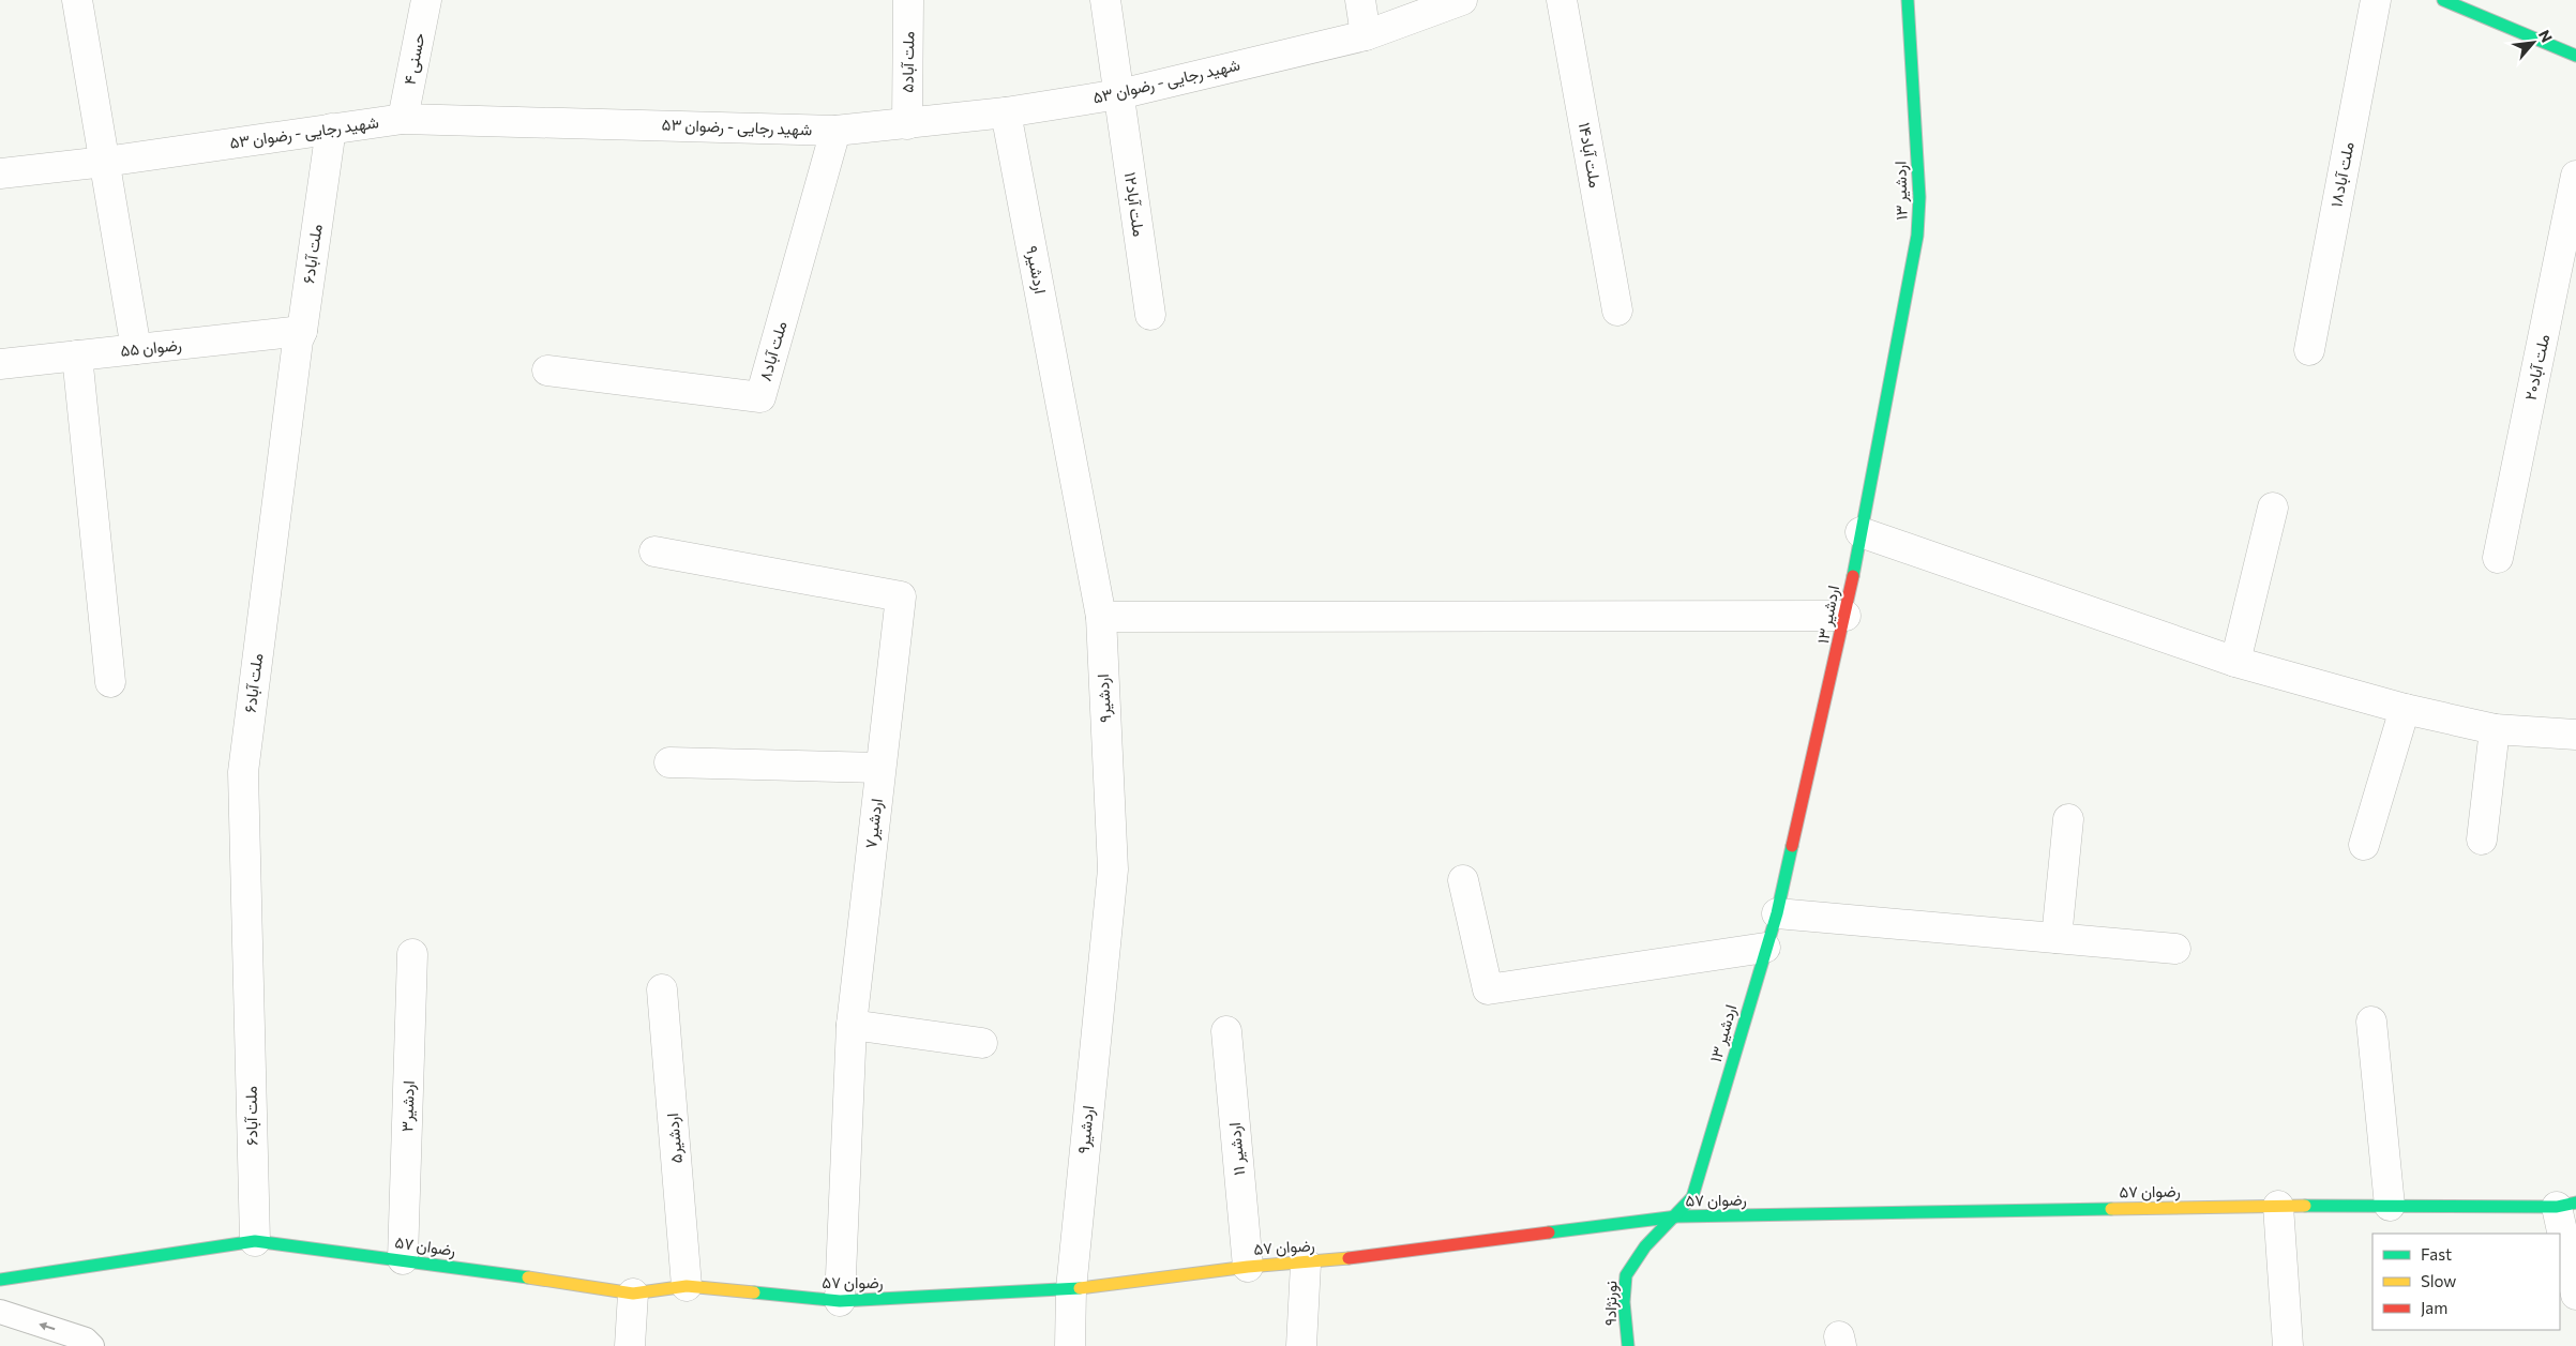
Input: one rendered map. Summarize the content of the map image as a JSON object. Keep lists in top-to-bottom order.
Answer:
{
  "streets": {
    "street": [
      "حسنی ۴",
      "ملت آباد۵",
      "شهید رجایی - رضوان ۵۳",
      "ملت آباد۱۴",
      "ملت آباد۱۸",
      "اردشیر ۱۳",
      "ملت آباد۱۲",
      "ملت آباد۶",
      "اردشیر۹",
      "رضوان ۵۵",
      "ملت آباد۸",
      "ملت آباد۲۰",
      "اردشیر۷",
      "اردشیر۳",
      "اردشیر۵",
      "اردشیر ۱۱",
      "رضوان ۵۷",
      "نورنژاد۹"
    ]
  },
  "crossings": [
    ["حسنی ۴", "شهید رجایی - رضوان ۵۳"],
    ["ملت آباد۵", "شهید رجایی - رضوان ۵۳"],
    ["شهید رجایی - رضوان ۵۳", "ملت آباد۱۲"],
    ["شهید رجایی - رضوان ۵۳", "ملت آباد۶"],
    ["شهید رجایی - رضوان ۵۳", "اردشیر۹"],
    ["شهید رجایی - رضوان ۵۳", "ملت آباد۸"],
    ["اردشیر ۱۳", "رضوان ۵۷"],
    ["اردشیر ۱۳", "نورنژاد۹"],
    ["ملت آباد۶", "رضوان ۵۵"],
    ["ملت آباد۶", "رضوان ۵۷"],
    ["اردشیر۹", "رضوان ۵۷"],
    ["اردشیر۷", "رضوان ۵۷"],
    ["اردشیر۳", "رضوان ۵۷"],
    ["اردشیر۵", "رضوان ۵۷"],
    ["اردشیر ۱۱", "رضوان ۵۷"],
    ["رضوان ۵۷", "نورنژاد۹"]
  ],
  "legend": ["Fast", "Slow", "Jam"],
  "north": "top right"
}
